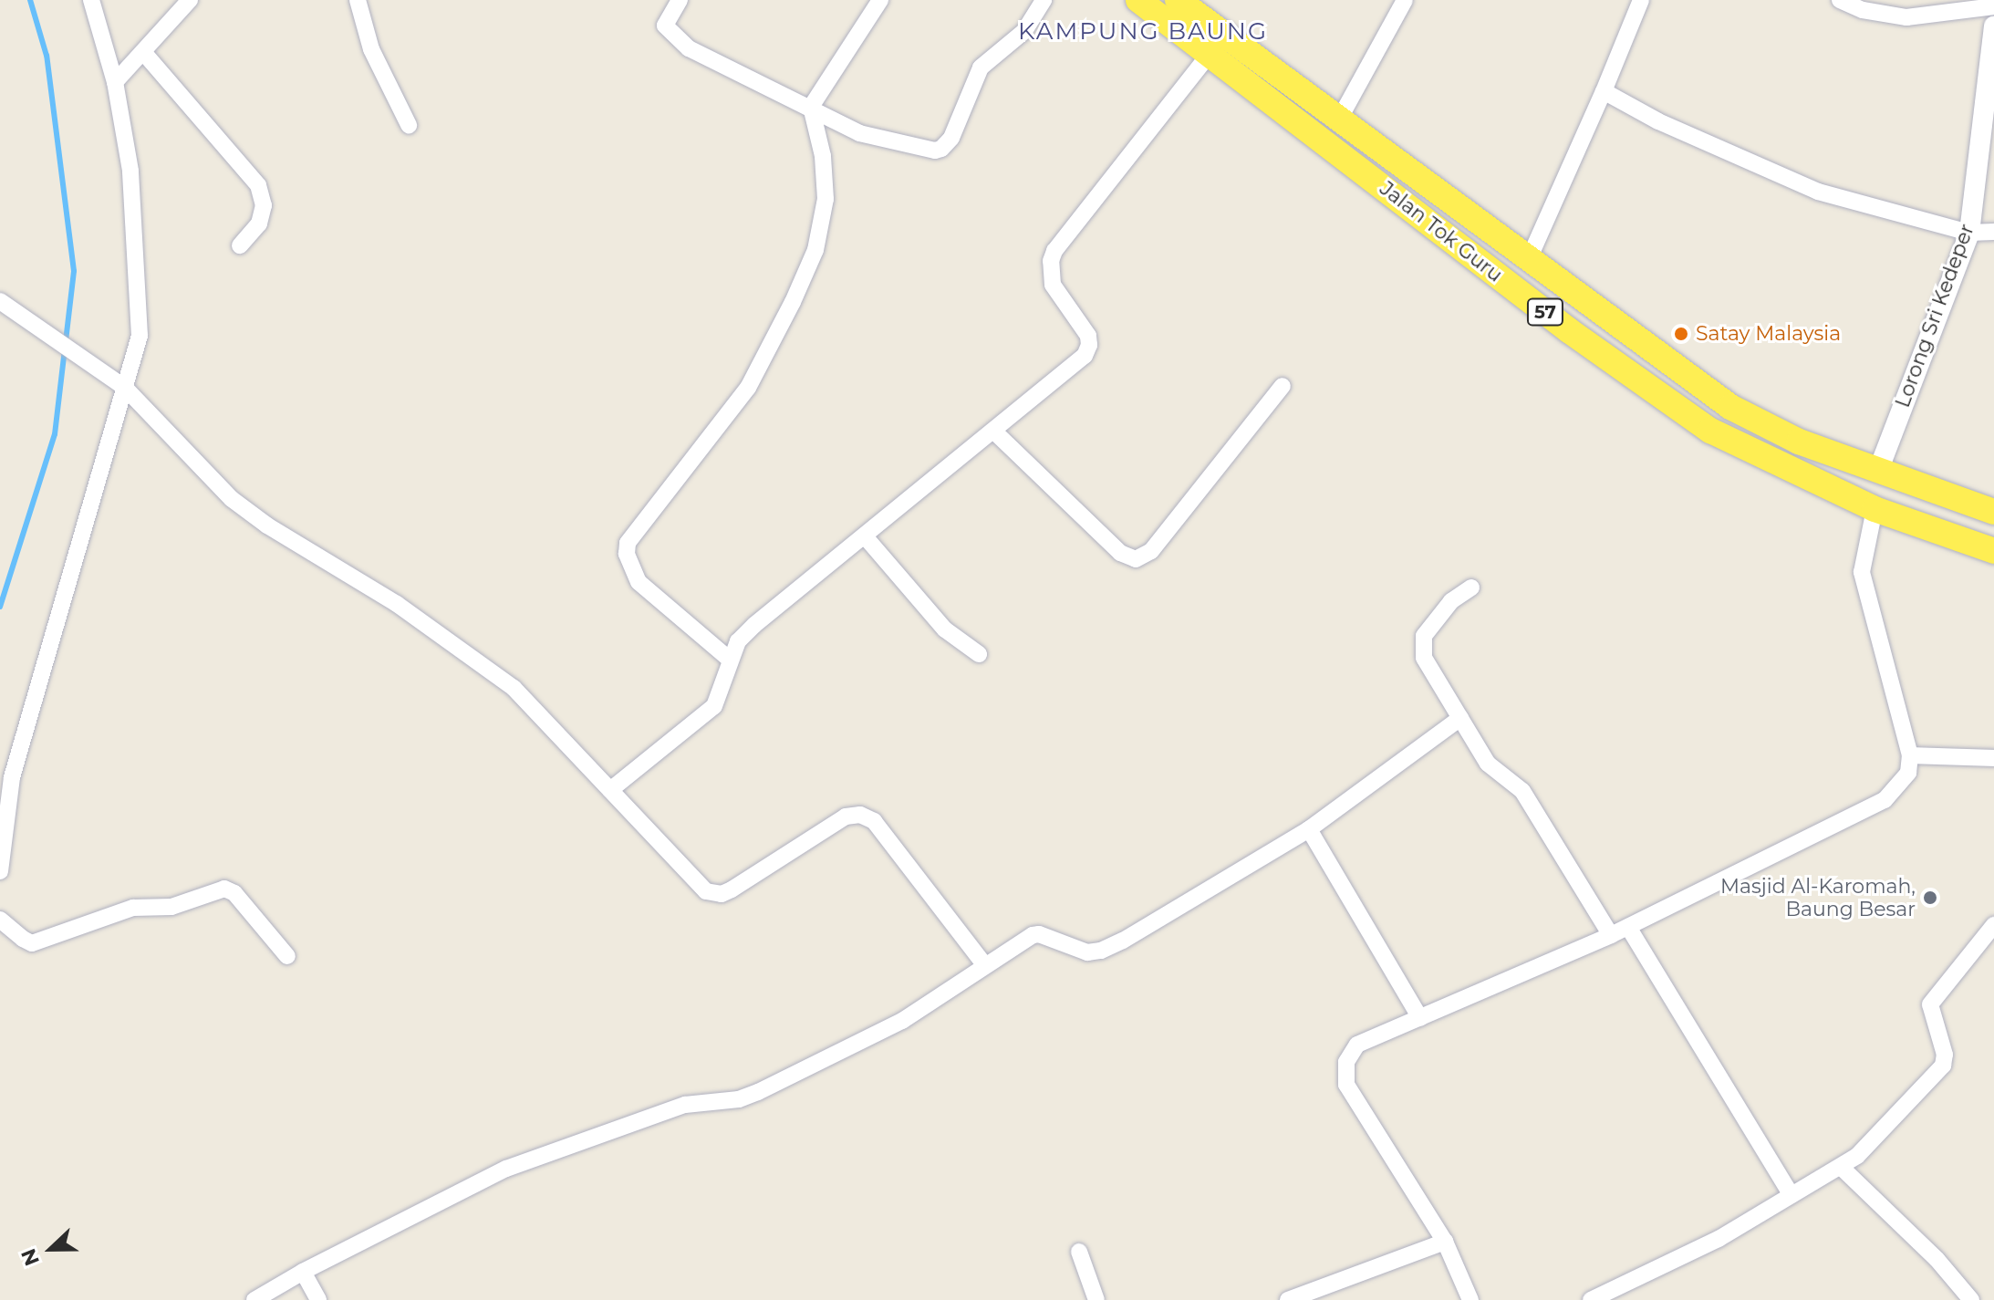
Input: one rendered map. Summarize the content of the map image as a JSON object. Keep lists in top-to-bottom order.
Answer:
{
  "streets": {
    "main road": ["Jalan Tok Guru", "57"],
    "street": ["Lorong Sri Kedeper"]
  },
  "crossings": [
    ["Jalan Tok Guru", "Lorong Sri Kedeper"]
  ],
  "districts": ["KAMPUNG BAUNG"],
  "places": ["Satay Malaysia", "Masjid Al-Karomah, Baung Besar"],
  "north": "left"
}
